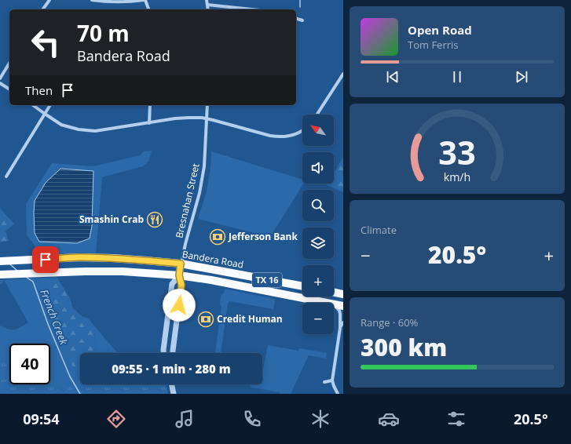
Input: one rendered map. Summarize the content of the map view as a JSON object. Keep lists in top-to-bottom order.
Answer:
{
  "streets": {
    "main road": ["Bandera Road", "TX 16"],
    "street": ["Bresnahan Street"]
  },
  "crossings": [
    ["Bresnahan Street", "Bandera Road"],
    ["Bresnahan Street", "TX 16"]
  ],
  "water": ["French Creek"],
  "places": {
    "restaurant": ["Smashin Crab"],
    "bank": ["Jefferson Bank", "Credit Human"]
  },
  "north": "top left",
  "page": {
    "turn": ["70 m", "Bandera Road"],
    "song": ["Open Road", "Tom Ferris"],
    "then": "Then",
    "map_buttons": ["+", "−"],
    "tile": [
      "Climate",
      ["Range · 60%", "300 km"]
    ],
    "heat": ["−", "20.5°", "+"],
    "limit": "40",
    "trip": "09:55 · 1 min · 280 m",
    "tabs": ["09:54", "20.5°"],
    "gauge": ["33", "km/h"]
  }
}
